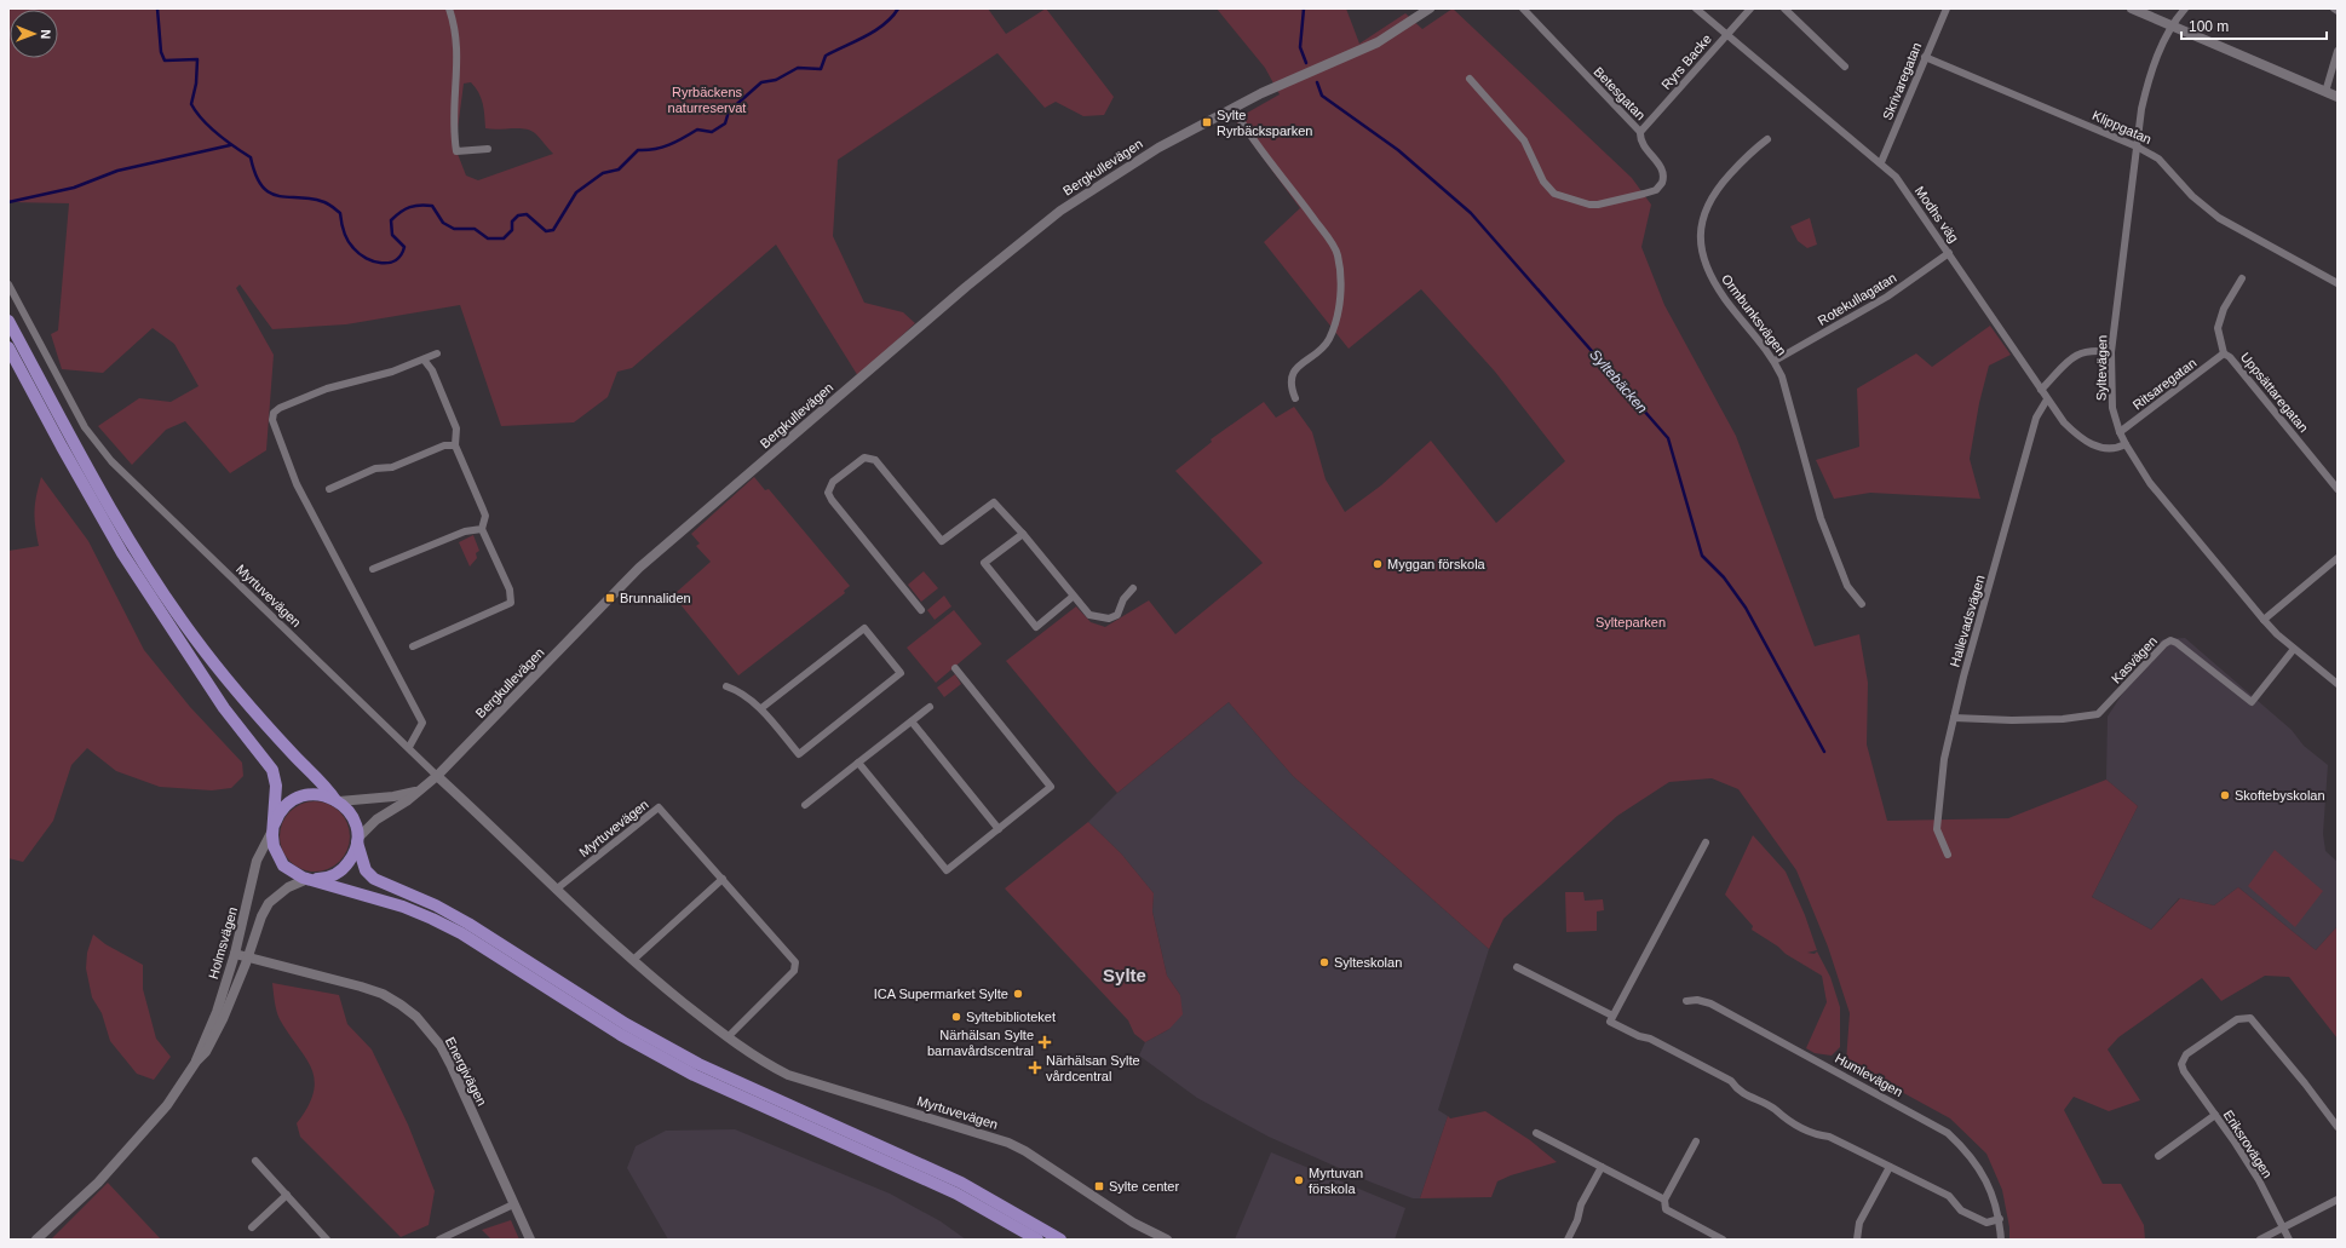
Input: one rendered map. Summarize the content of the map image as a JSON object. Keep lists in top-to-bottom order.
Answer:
{
  "streets": {
    "street": [
      "Ryrs Backe",
      "Skrivaregatan",
      "Betesgatan",
      "Klippgatan",
      "Bergkullevägen",
      "Modhs väg",
      "Rotekullagatan",
      "Ormbunksvägen",
      "Syltevägen",
      "Ritsaregatan",
      "Uppsättaregatan",
      "Myrtuvevägen",
      "Hallevadsvägen",
      "Kasvägen",
      "Holmsvägen",
      "Energivägen",
      "Humlevägen",
      "Eriksrovägen"
    ]
  },
  "crossings": [
    ["Ryrs Backe", "Betesgatan"],
    ["Ryrs Backe", "Modhs väg"],
    ["Skrivaregatan", "Klippgatan"],
    ["Skrivaregatan", "Modhs väg"],
    ["Klippgatan", "Syltevägen"],
    ["Bergkullevägen", "Myrtuvevägen"],
    ["Bergkullevägen", "Holmsvägen"],
    ["Modhs väg", "Rotekullagatan"],
    ["Modhs väg", "Syltevägen"],
    ["Modhs väg", "Hallevadsvägen"],
    ["Rotekullagatan", "Ormbunksvägen"],
    ["Syltevägen", "Ritsaregatan"],
    ["Syltevägen", "Kasvägen"],
    ["Ritsaregatan", "Uppsättaregatan"],
    ["Hallevadsvägen", "Kasvägen"],
    ["Holmsvägen", "Energivägen"]
  ],
  "districts": ["Sylte"],
  "water": ["Syltebäcken"],
  "parks": ["Ryrbäckens naturreservat", "Sylteparken"],
  "places": {
    "transit": ["Sylte Ryrbäcksparken", "Brunnaliden", "Sylte center"],
    "other": [
      "Myggan förskola",
      "Skoftebyskolan",
      "Sylteskolan",
      "ICA Supermarket Sylte",
      "Syltebiblioteket",
      "Myrtuvan förskola"
    ],
    "health": ["Närhälsan Sylte barnavårdscentral", "Närhälsan Sylte vårdcentral"]
  },
  "scale_bar": "100 m",
  "north": "right"
}
